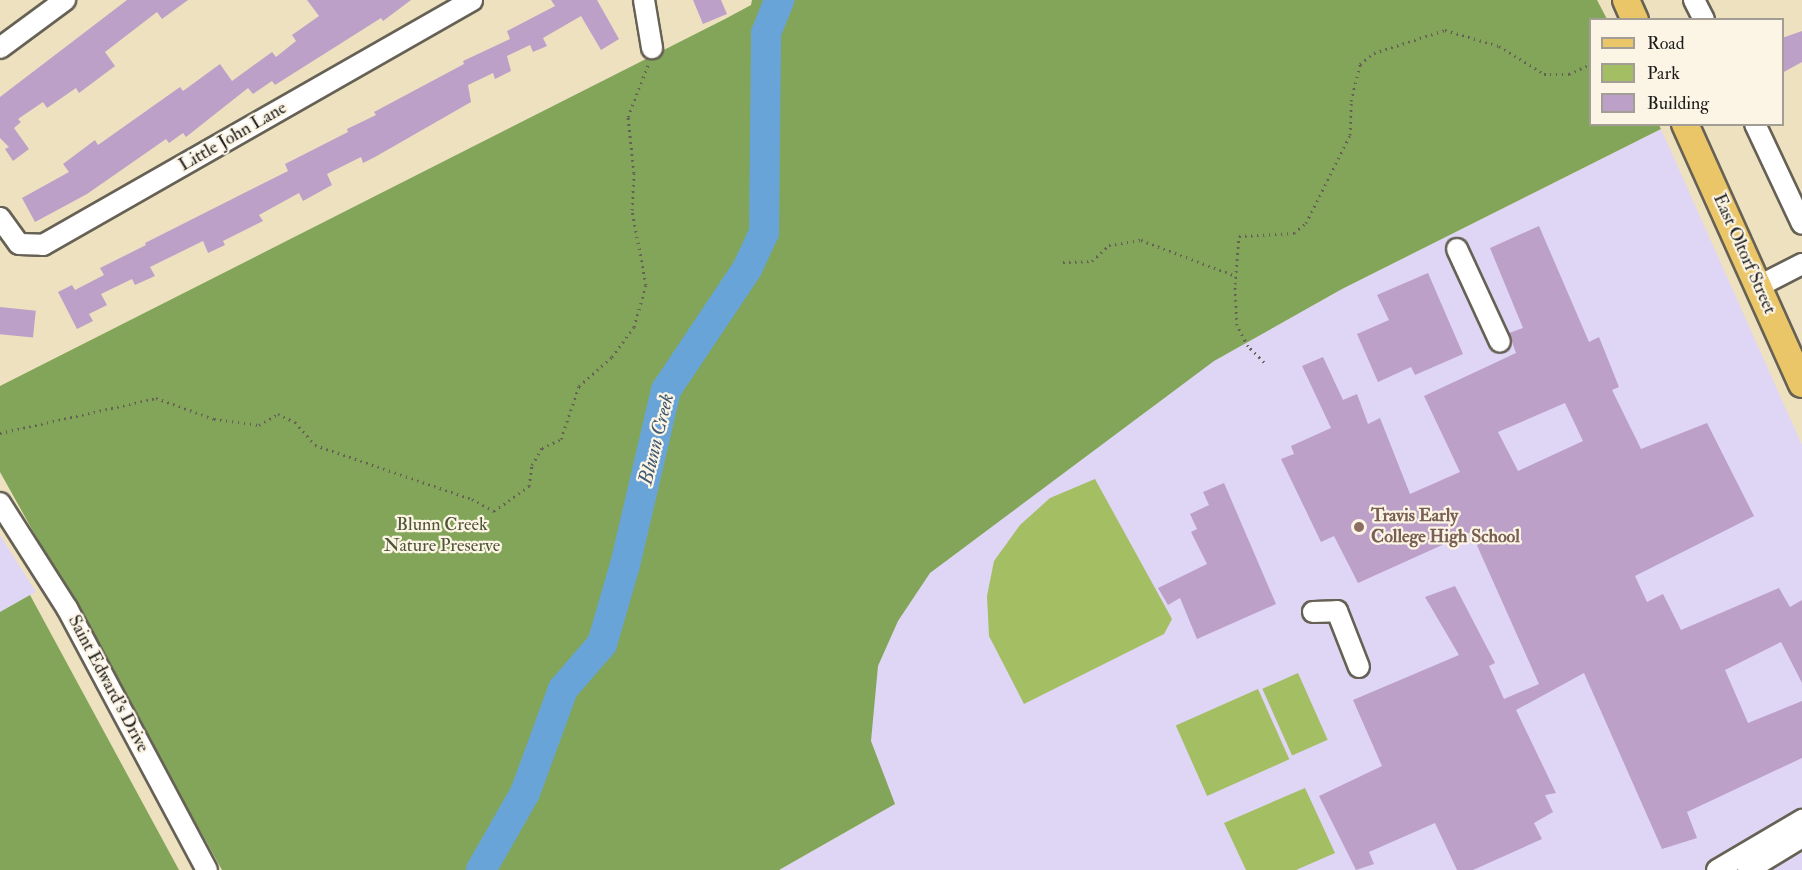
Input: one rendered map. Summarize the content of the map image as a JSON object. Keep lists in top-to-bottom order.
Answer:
{
  "streets": {
    "main road": ["East Oltorf Street"],
    "street": ["Little John Lane", "Saint Edward's Drive"]
  },
  "water": ["Blunn Creek"],
  "parks": ["Blunn Creek Nature Preserve"],
  "places": ["Travis Early College High School"],
  "legend": ["Road", "Park", "Building"]
}
